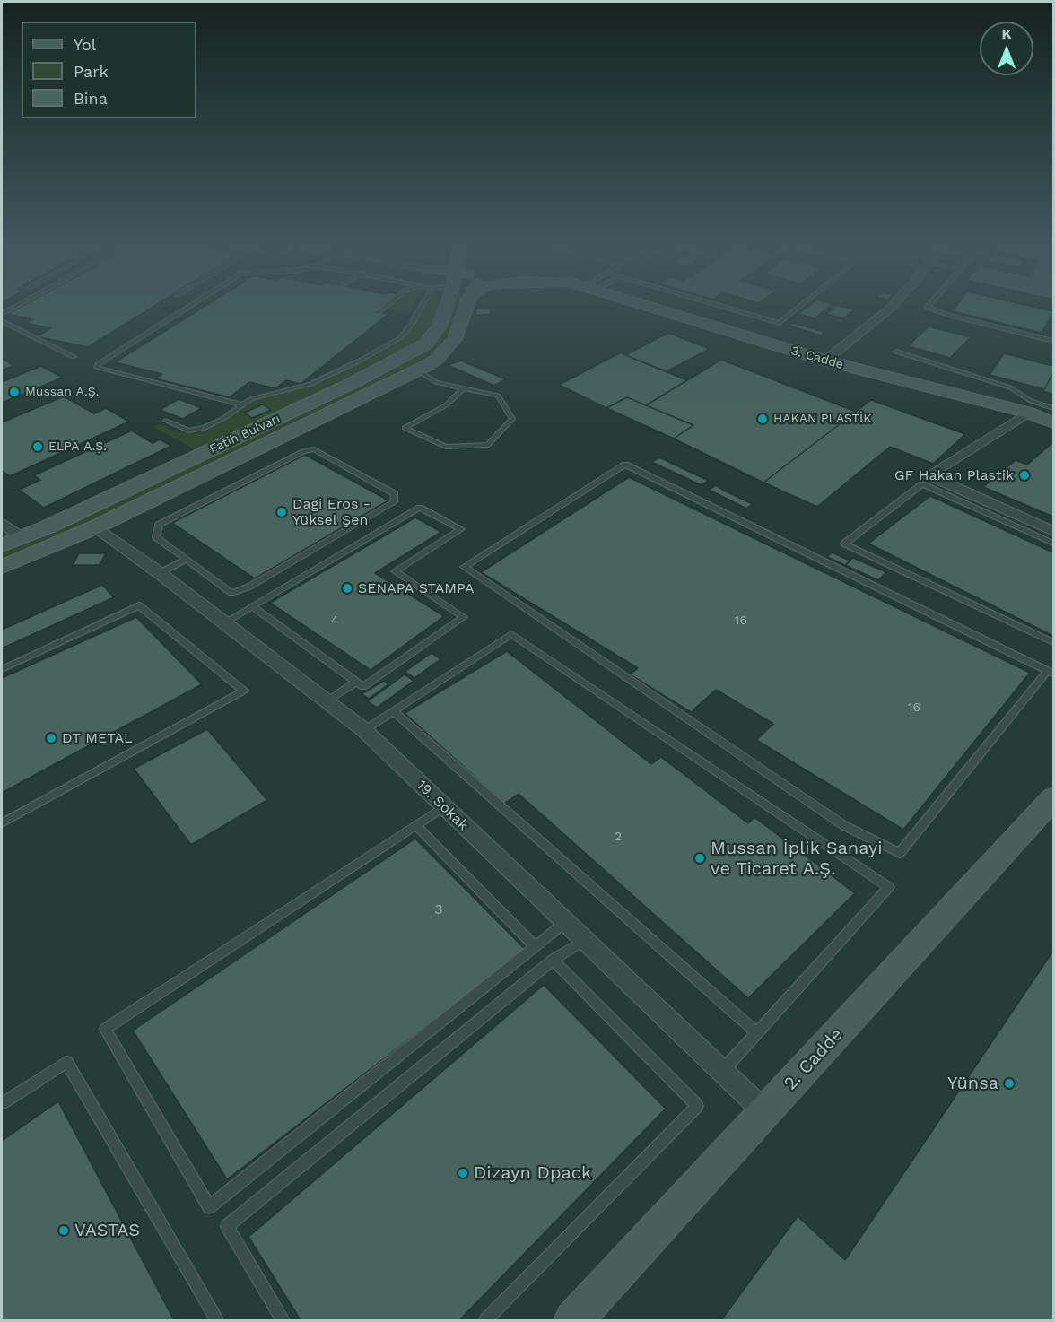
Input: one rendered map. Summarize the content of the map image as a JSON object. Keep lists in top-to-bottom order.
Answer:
{
  "streets": {
    "main road": ["3. Cadde", "Fatih Bulvarı", "2. Cadde"],
    "street": ["19. Sokak"]
  },
  "crossings": [
    ["19. Sokak", "2. Cadde"]
  ],
  "places": [
    "Mussan A.Ş.",
    "HAKAN PLASTİK",
    "ELPA A.Ş.",
    "GF Hakan Plastik",
    "Dagi Eros - Yüksel Şen",
    "SENAPA STAMPA",
    "DT METAL",
    "Mussan İplik Sanayi ve Ticaret A.Ş.",
    "Yünsa",
    "Dizayn Dpack",
    "VASTAS"
  ],
  "house_numbers": [
    "4",
    "16",
    "16",
    "2",
    "3"
  ],
  "legend": ["Yol", "Park", "Bina"],
  "north": "top"
}
